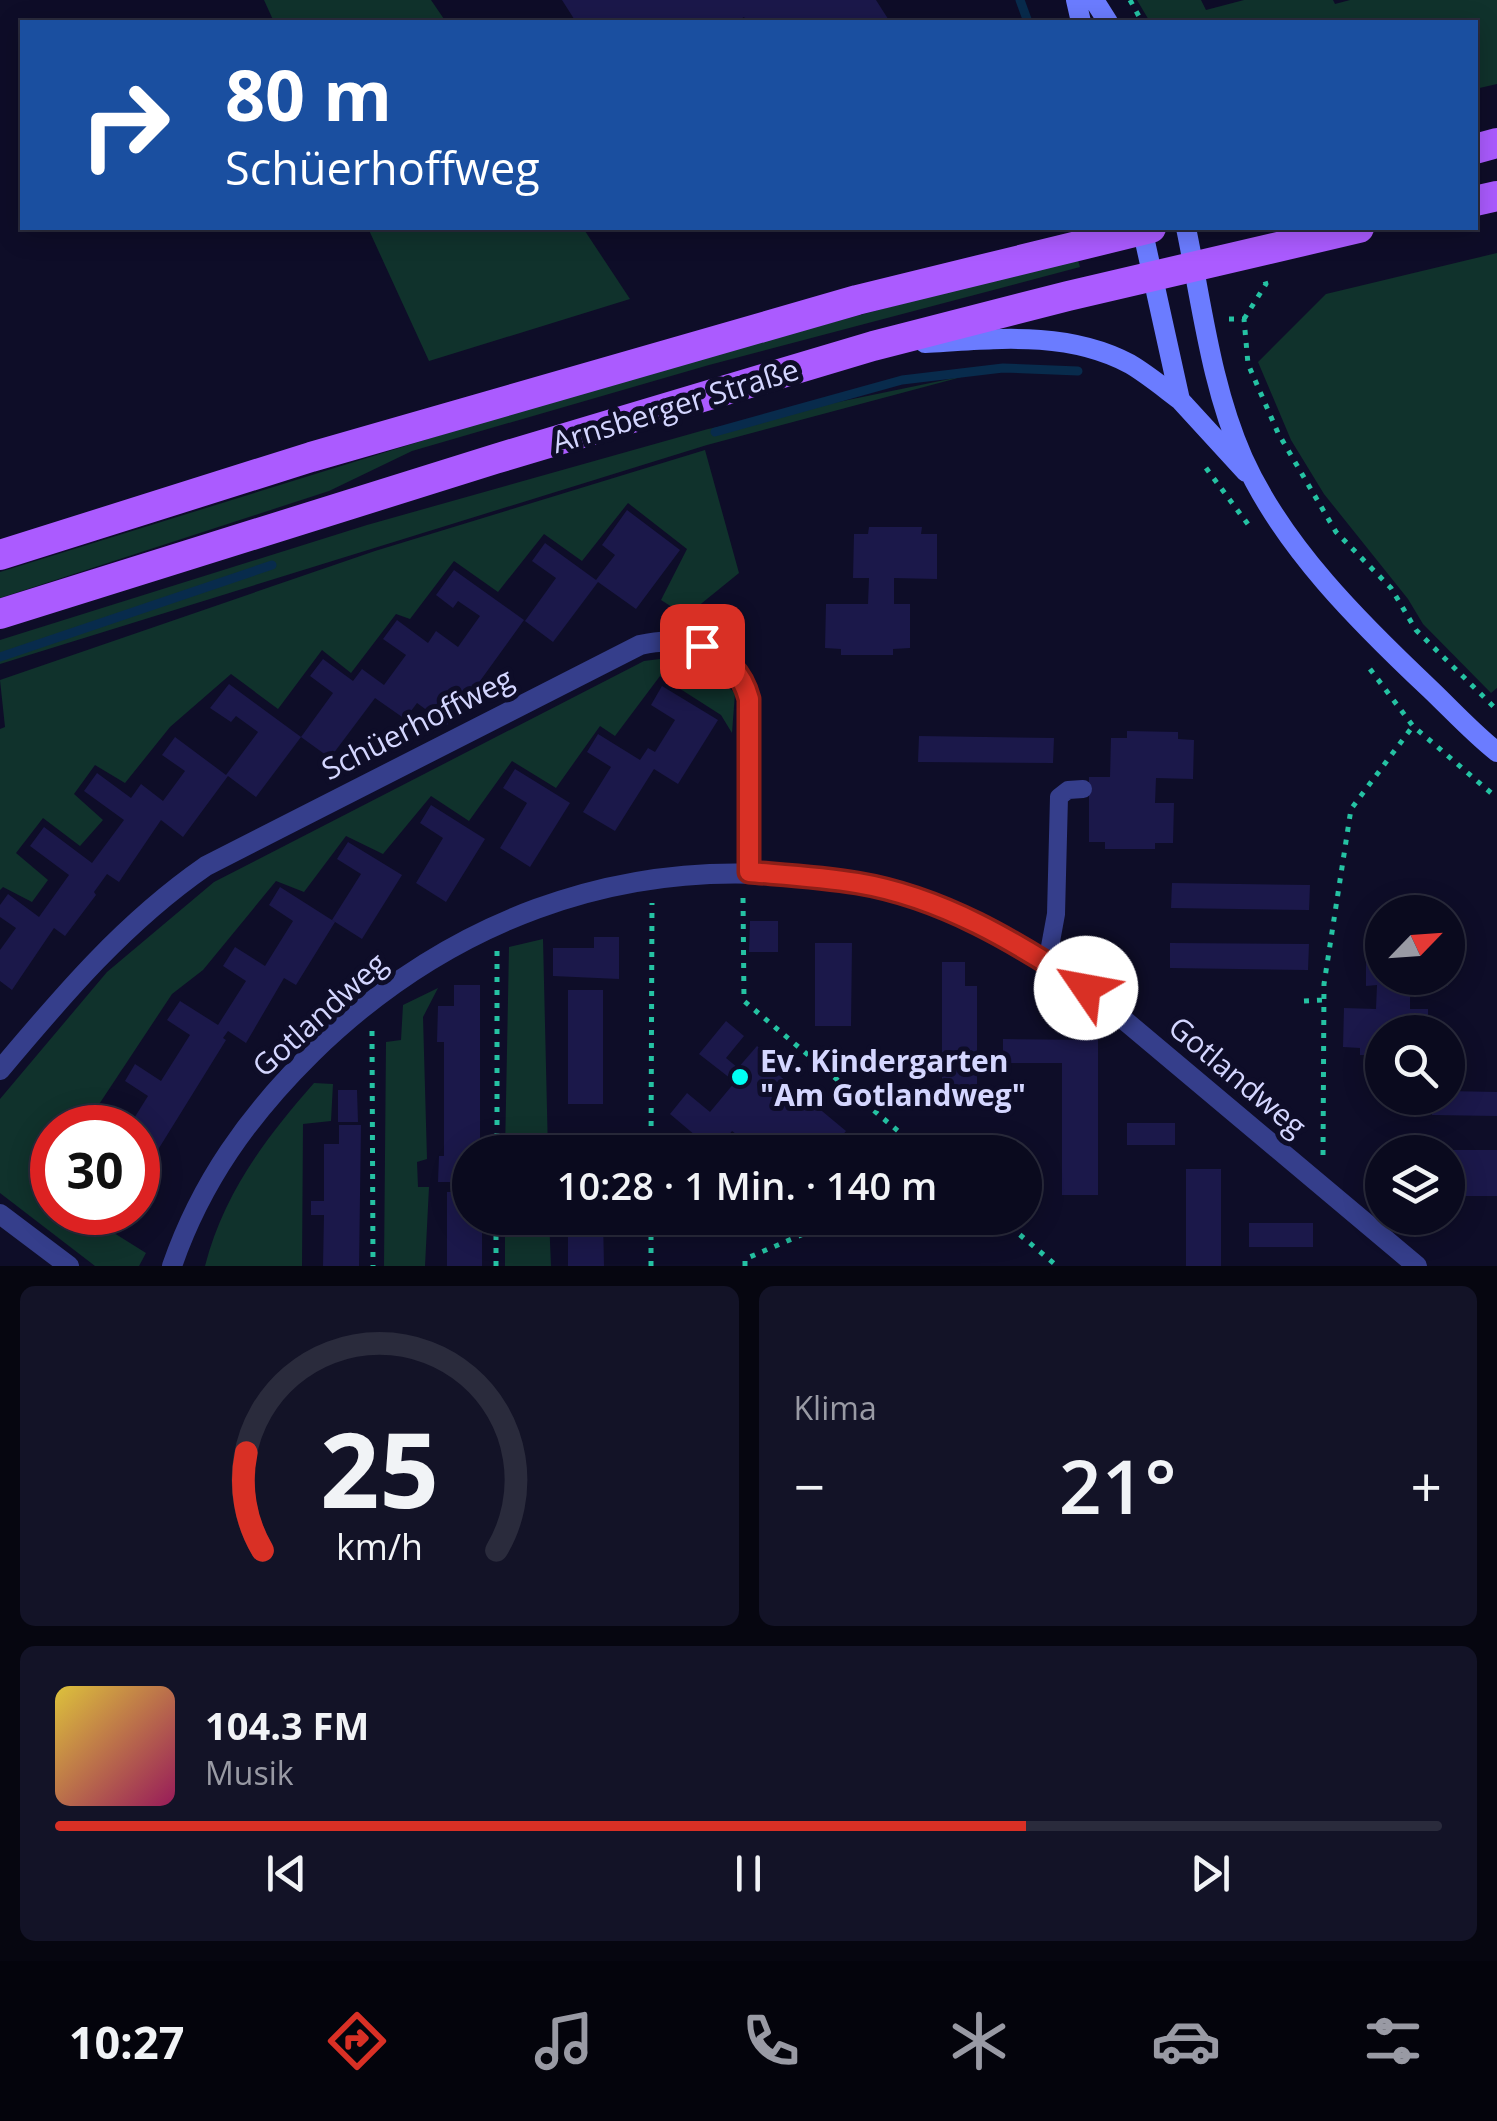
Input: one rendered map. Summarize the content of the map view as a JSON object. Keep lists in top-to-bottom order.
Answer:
{
  "streets": {
    "main road": ["Arnsberger Straße"],
    "street": ["Schüerhoffweg", "Gotlandweg"]
  },
  "crossings": [
    ["Schüerhoffweg", "Gotlandweg"]
  ],
  "places": ["Ev. Kindergarten \"Am Gotlandweg\""],
  "north": "top right",
  "page": {
    "turn": ["80 m", "Schüerhoffweg"],
    "limit": "30",
    "trip": "10:28 · 1 Min. · 140 m",
    "tile": "Klima",
    "heat": ["−", "21°", "+"],
    "song": ["104.3 FM", "Musik"],
    "tabs": "10:27",
    "gauge": ["25", "km/h"]
  }
}
